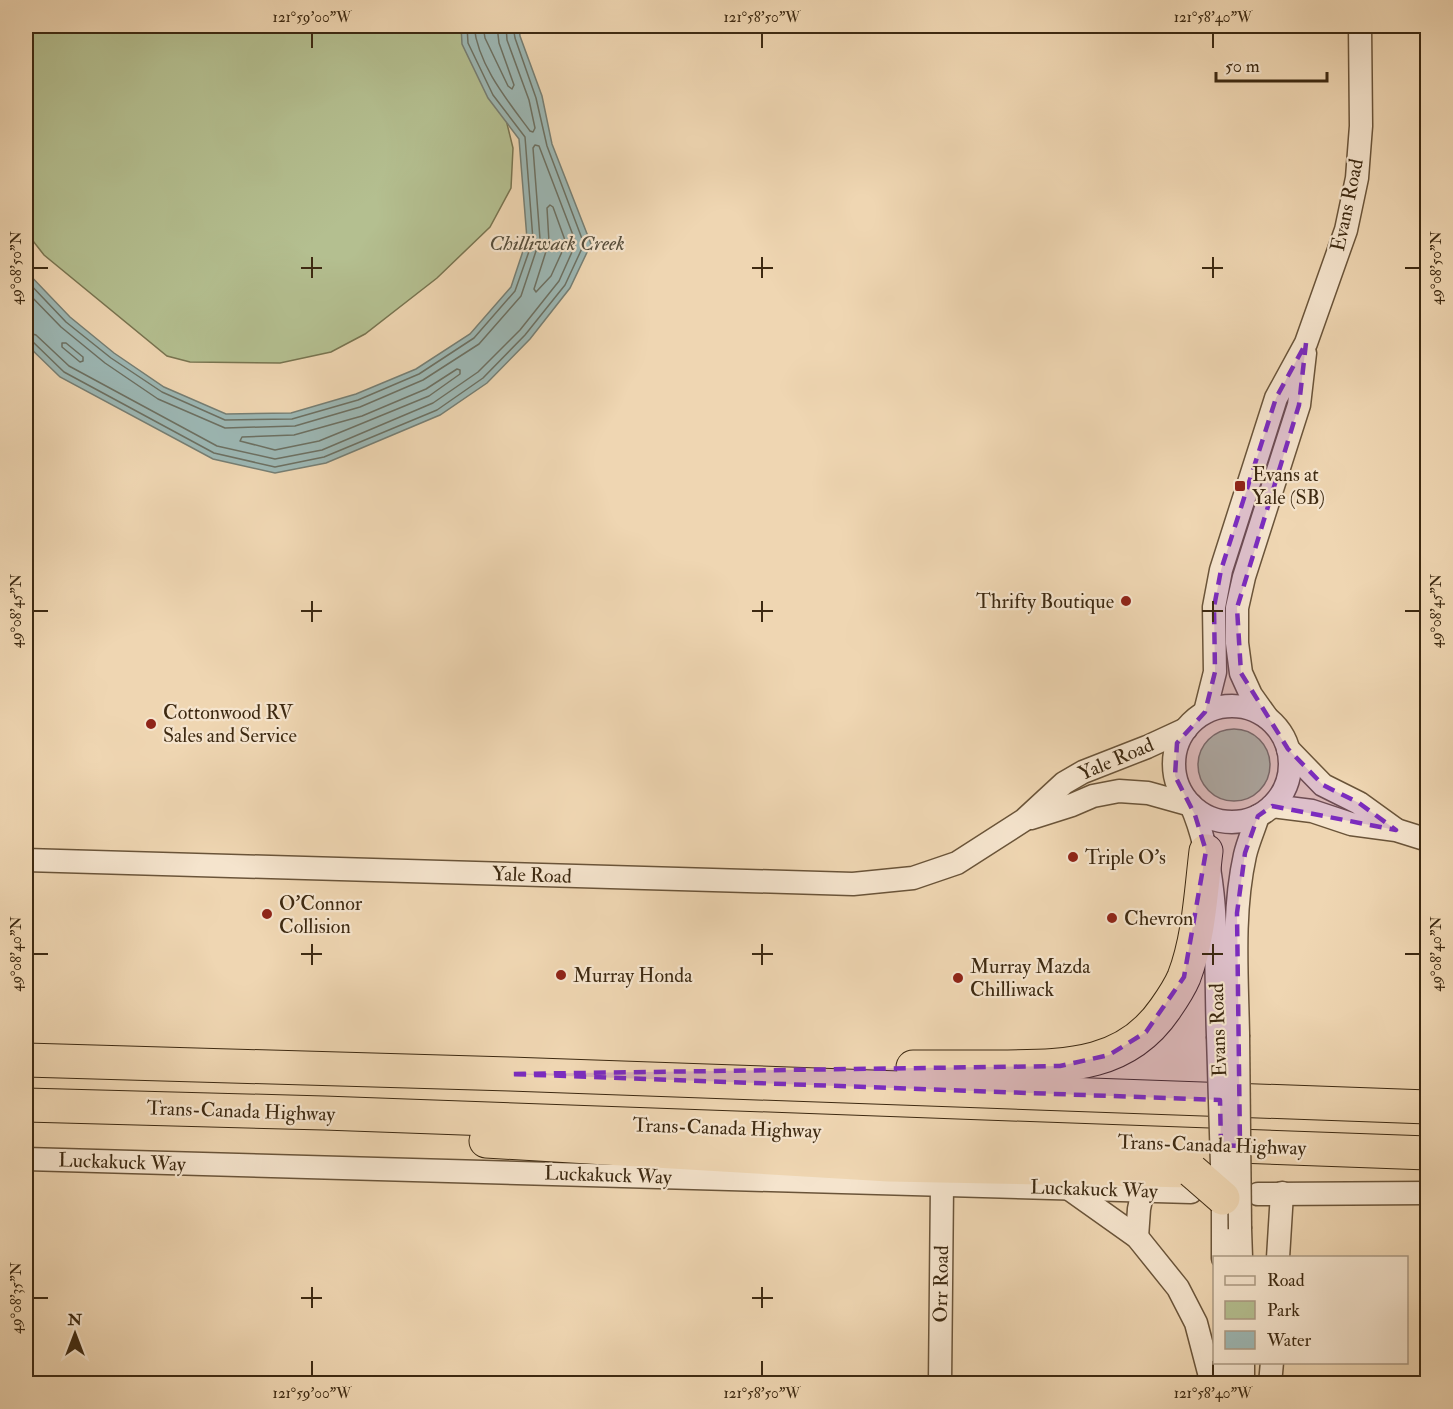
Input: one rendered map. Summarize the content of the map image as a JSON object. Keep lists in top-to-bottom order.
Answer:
{
  "streets": {
    "highway": ["Trans-Canada Highway"],
    "street": [
      "Evans Road",
      "Yale Road",
      "Luckakuck Way",
      "Orr Road"
    ]
  },
  "crossings": [
    ["Evans Road", "Yale Road"],
    ["Evans Road", "Luckakuck Way"],
    ["Luckakuck Way", "Orr Road"]
  ],
  "water": ["Chilliwack Creek"],
  "places": {
    "transit": ["Evans at Yale (SB)"],
    "other": [
      "Thrifty Boutique",
      "Cottonwood RV Sales and Service",
      "Triple O's",
      "O'Connor Collision",
      "Chevron",
      "Murray Honda",
      "Murray Mazda Chilliwack"
    ]
  },
  "legend": ["Road", "Park", "Water"],
  "scale_bar": "50 m",
  "north": "top",
  "coordinates": [
    "121°59'00\"W",
    "121°58'50\"W",
    "121°58'40\"W",
    "49°08'50\"N",
    "49°08'45\"N",
    "49°08'40\"N",
    "49°08'35\"N"
  ]
}
